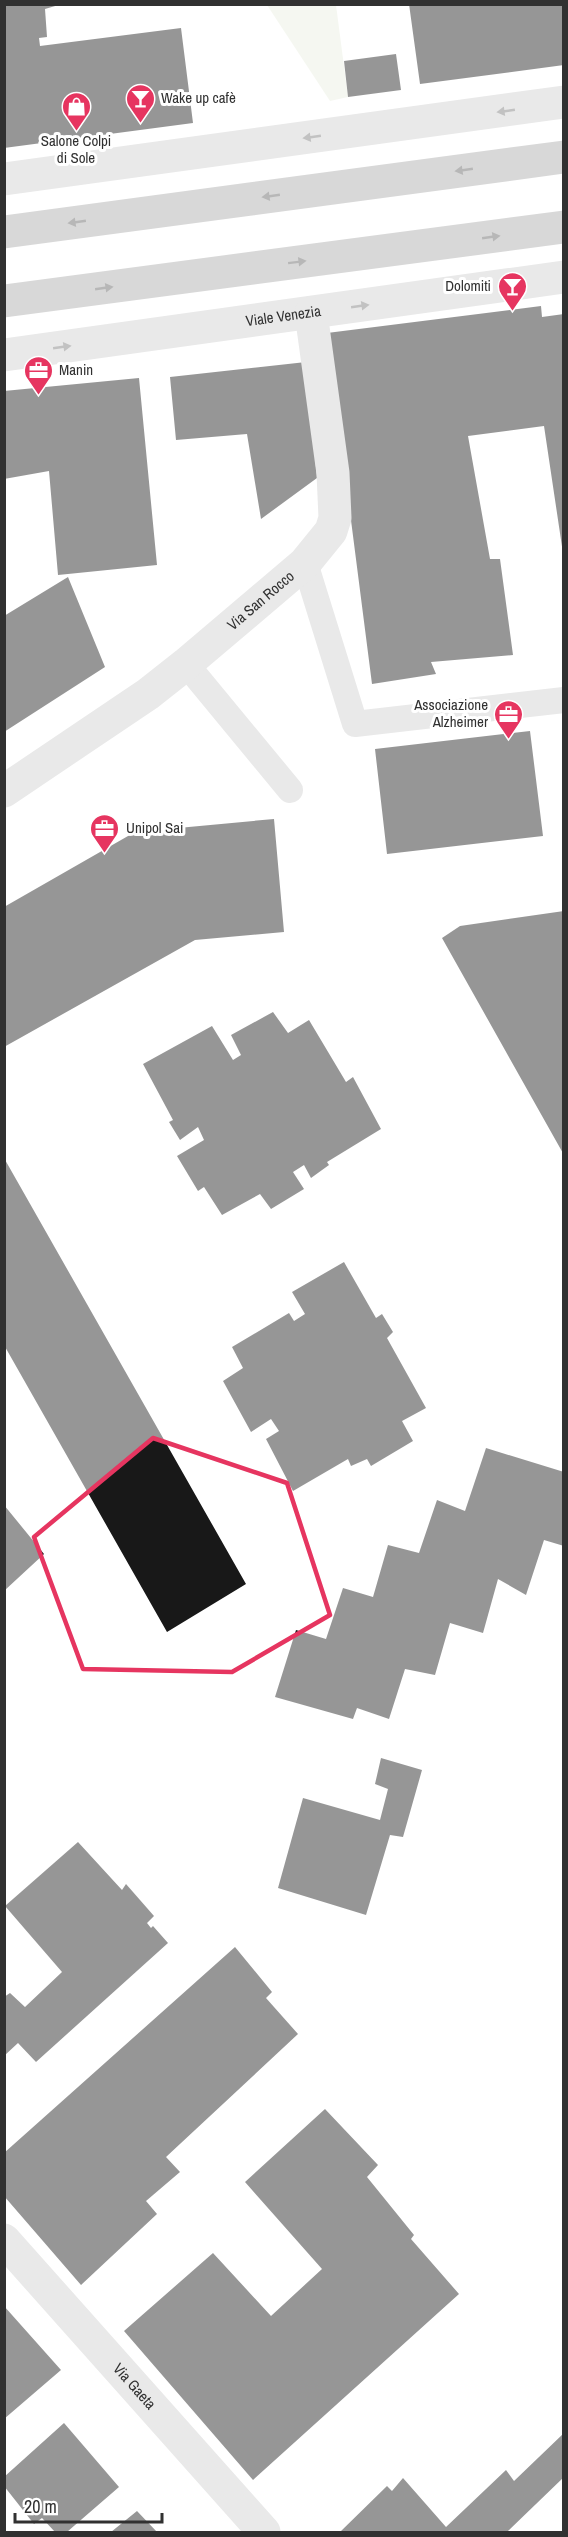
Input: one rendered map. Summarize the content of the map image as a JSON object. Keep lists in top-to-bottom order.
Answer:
{
  "streets": {
    "street": ["Viale Venezia", "Via San Rocco", "Via Gaeta"]
  },
  "crossings": [
    ["Viale Venezia", "Via San Rocco"]
  ],
  "places": {
    "bar": ["Wake up cafè", "Dolomiti"],
    "shop": ["Salone Colpi di Sole"],
    "office": ["Manin", "Associazione Alzheimer", "Unipol Sai"]
  },
  "scale_bar": "20 m"
}
